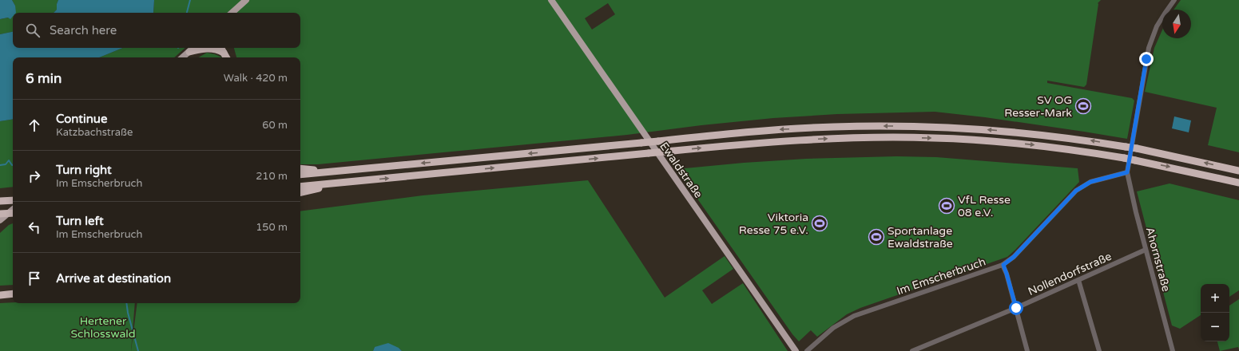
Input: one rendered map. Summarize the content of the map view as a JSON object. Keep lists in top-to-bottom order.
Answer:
{
  "streets": {
    "main road": ["Ewaldstraße"],
    "street": ["Ahornstraße", "Nollendorfstraße", "Im Emscherbruch"]
  },
  "crossings": [
    ["Ahornstraße", "Nollendorfstraße"],
    ["Ahornstraße", "Im Emscherbruch"]
  ],
  "parks": ["Hertener Schlosswald"],
  "places": {
    "sports": [
      "SV OG Resser-Mark",
      "VfL Resse 08 e.V.",
      "Viktoria Resse 75 e.V.",
      "Sportanlage Ewaldstraße"
    ]
  },
  "north": "bottom",
  "page": {
    "search": "Search here",
    "heading": ["6 min", "Walk · 420 m"],
    "list": [
      ["Continue", "Katzbachstraße", "60 m"],
      ["Turn right", "Im Emscherbruch", "210 m"],
      ["Turn left", "Im Emscherbruch", "150 m"],
      "Arrive at destination"
    ],
    "map_buttons": ["+", "−"]
  }
}
